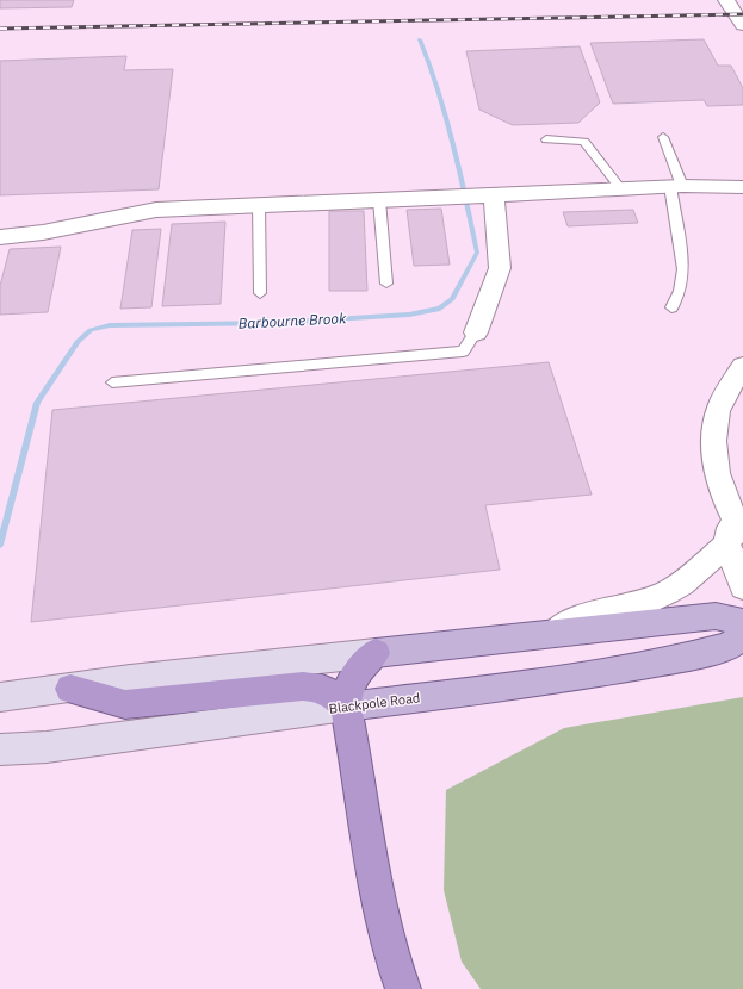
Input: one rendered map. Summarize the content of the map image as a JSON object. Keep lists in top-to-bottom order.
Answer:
{
  "streets": {
    "main road": ["Blackpole Road"]
  },
  "water": ["Barbourne Brook"]
}
